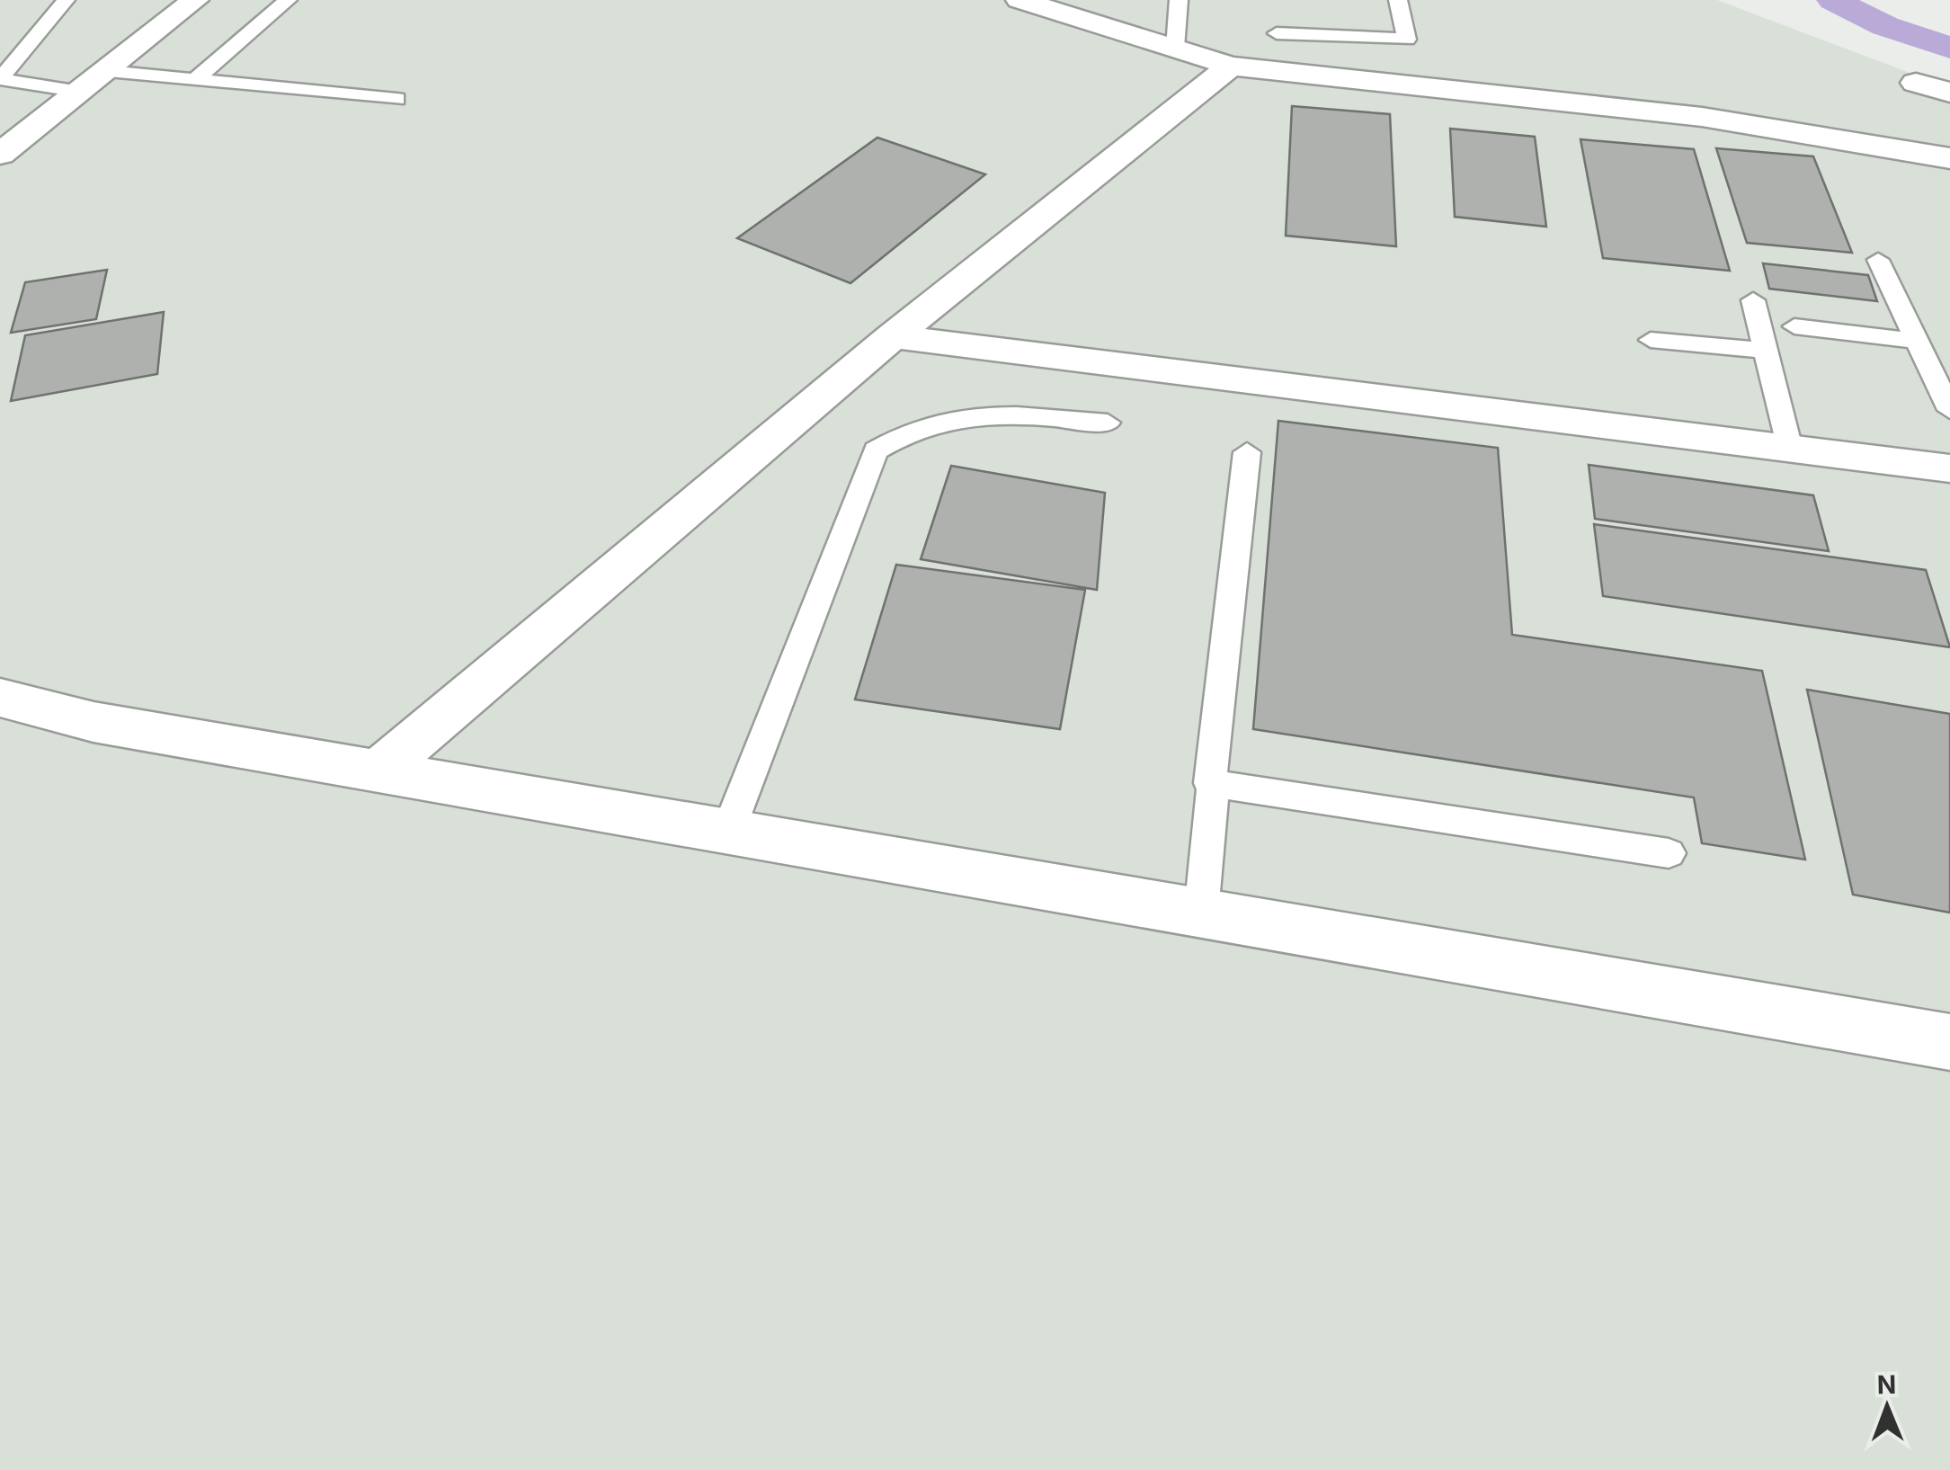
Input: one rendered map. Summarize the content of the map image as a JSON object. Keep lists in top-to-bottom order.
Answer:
{
  "north": "top"
}
